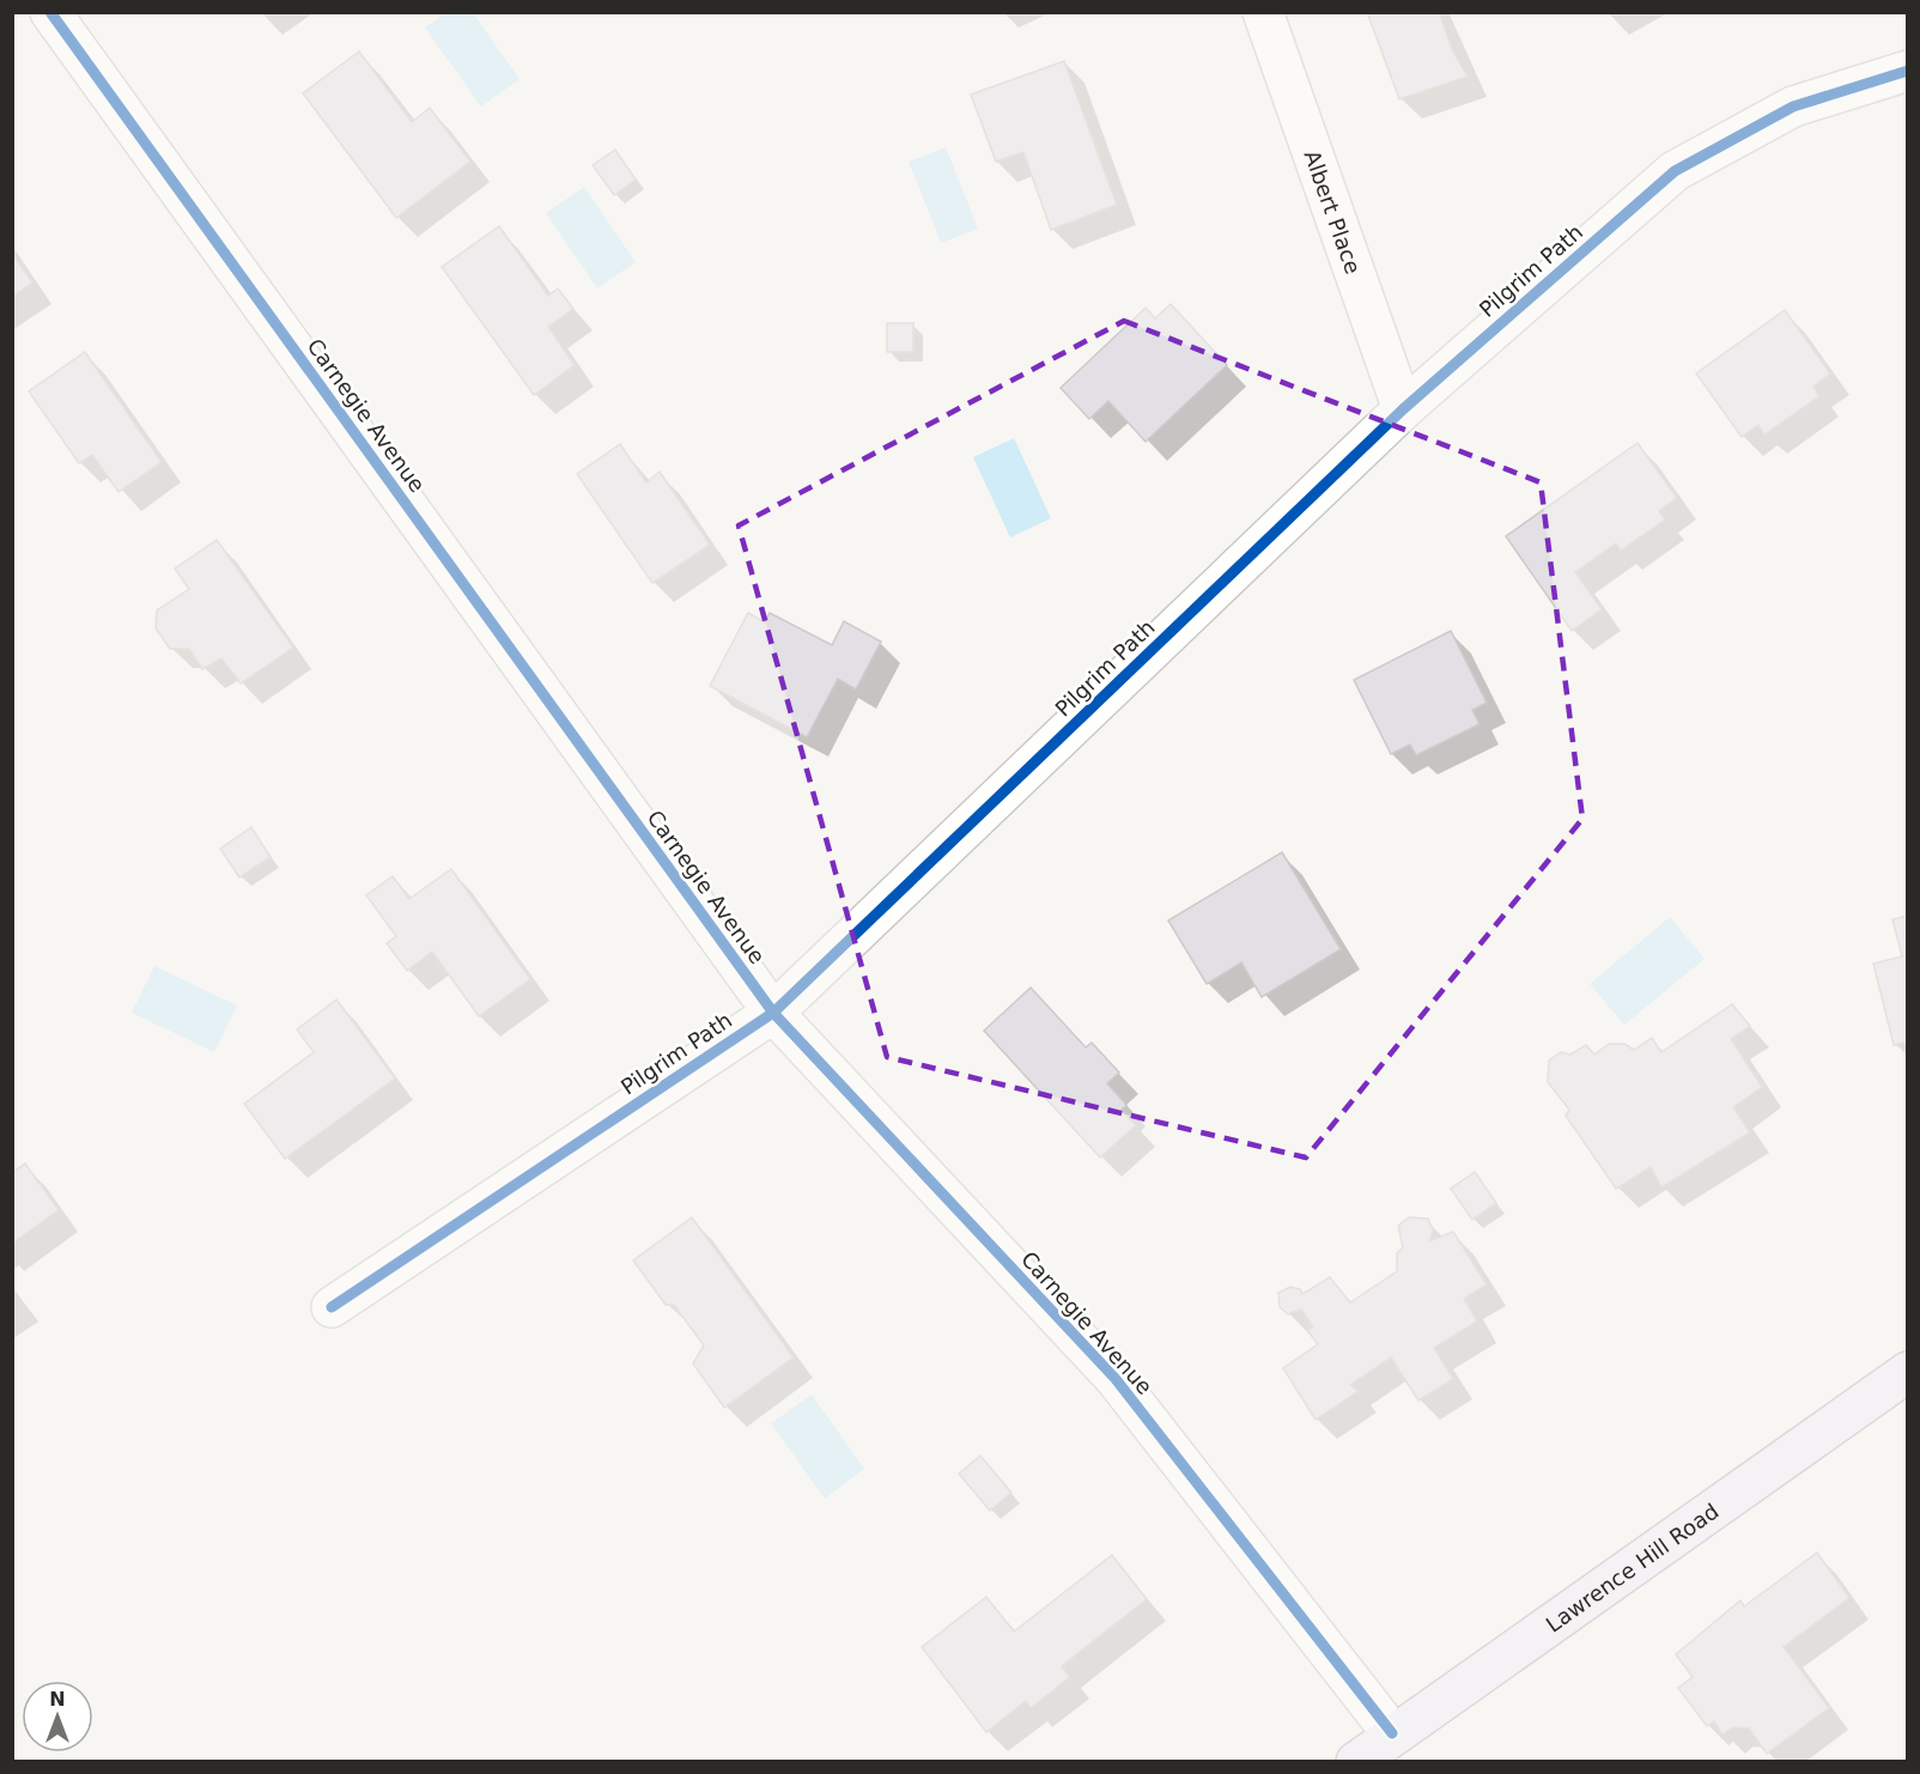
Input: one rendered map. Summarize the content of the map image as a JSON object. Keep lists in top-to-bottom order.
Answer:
{
  "streets": {
    "main road": ["Lawrence Hill Road"],
    "street": ["Albert Place", "Pilgrim Path", "Carnegie Avenue"]
  },
  "crossings": [
    ["Albert Place", "Pilgrim Path"],
    ["Pilgrim Path", "Carnegie Avenue"],
    ["Carnegie Avenue", "Lawrence Hill Road"]
  ],
  "north": "top"
}
